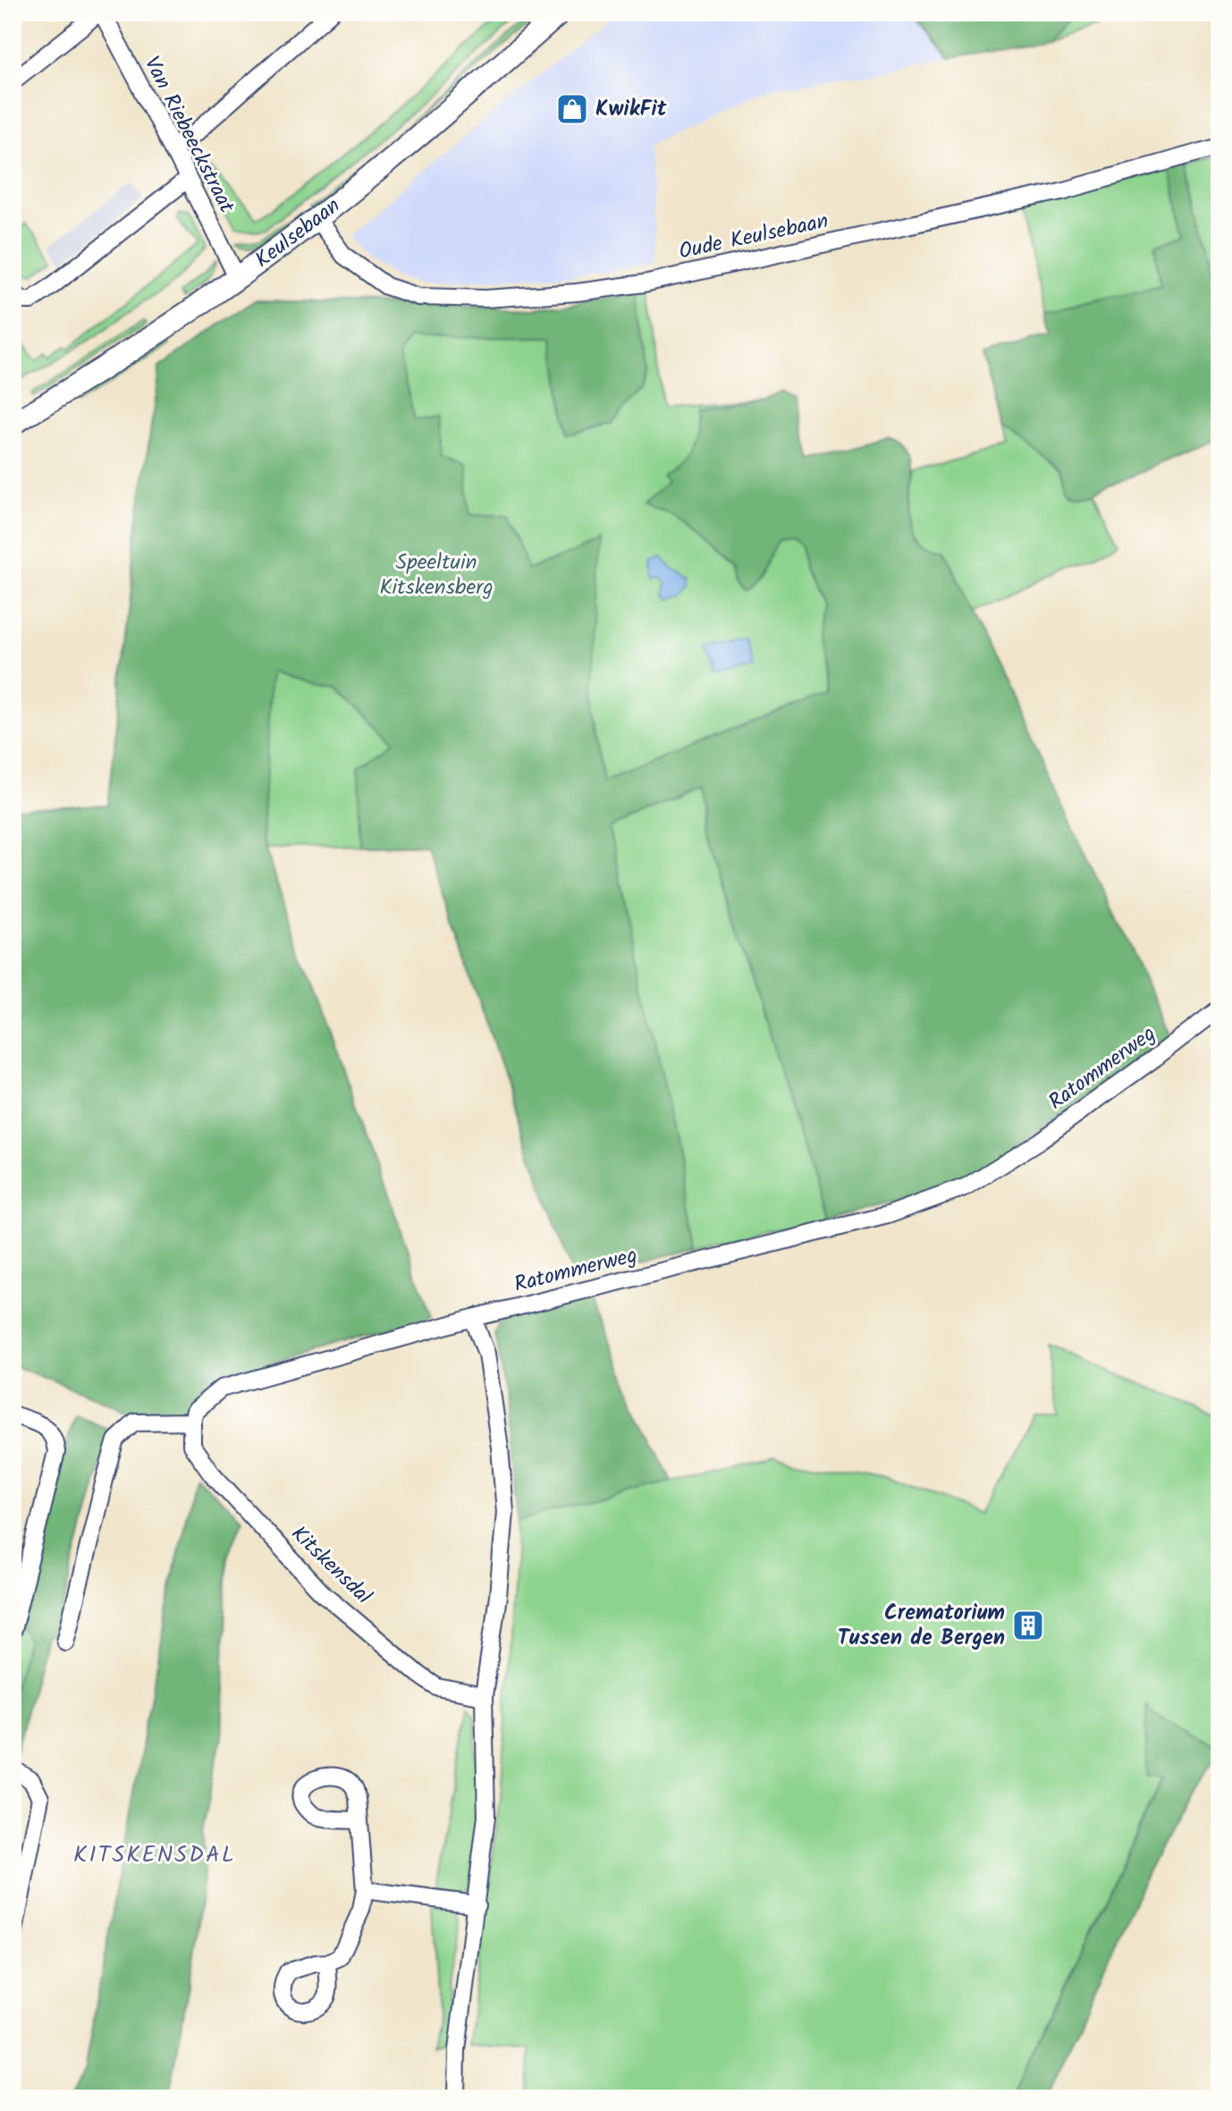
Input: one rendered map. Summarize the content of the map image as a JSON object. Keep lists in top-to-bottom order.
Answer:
{
  "streets": {
    "street": [
      "Van Riebeeckstraat",
      "Keulsebaan",
      "Oude Keulsebaan",
      "Ratommerweg",
      "Kitskensdal"
    ]
  },
  "crossings": [
    ["Van Riebeeckstraat", "Keulsebaan"],
    ["Keulsebaan", "Oude Keulsebaan"],
    ["Ratommerweg", "Kitskensdal"]
  ],
  "districts": ["KITSKENSDAL"],
  "parks": ["Speeltuin Kitskensberg"],
  "places": {
    "shop": ["KwikFit"],
    "building": ["Crematorium Tussen de Bergen"]
  }
}
